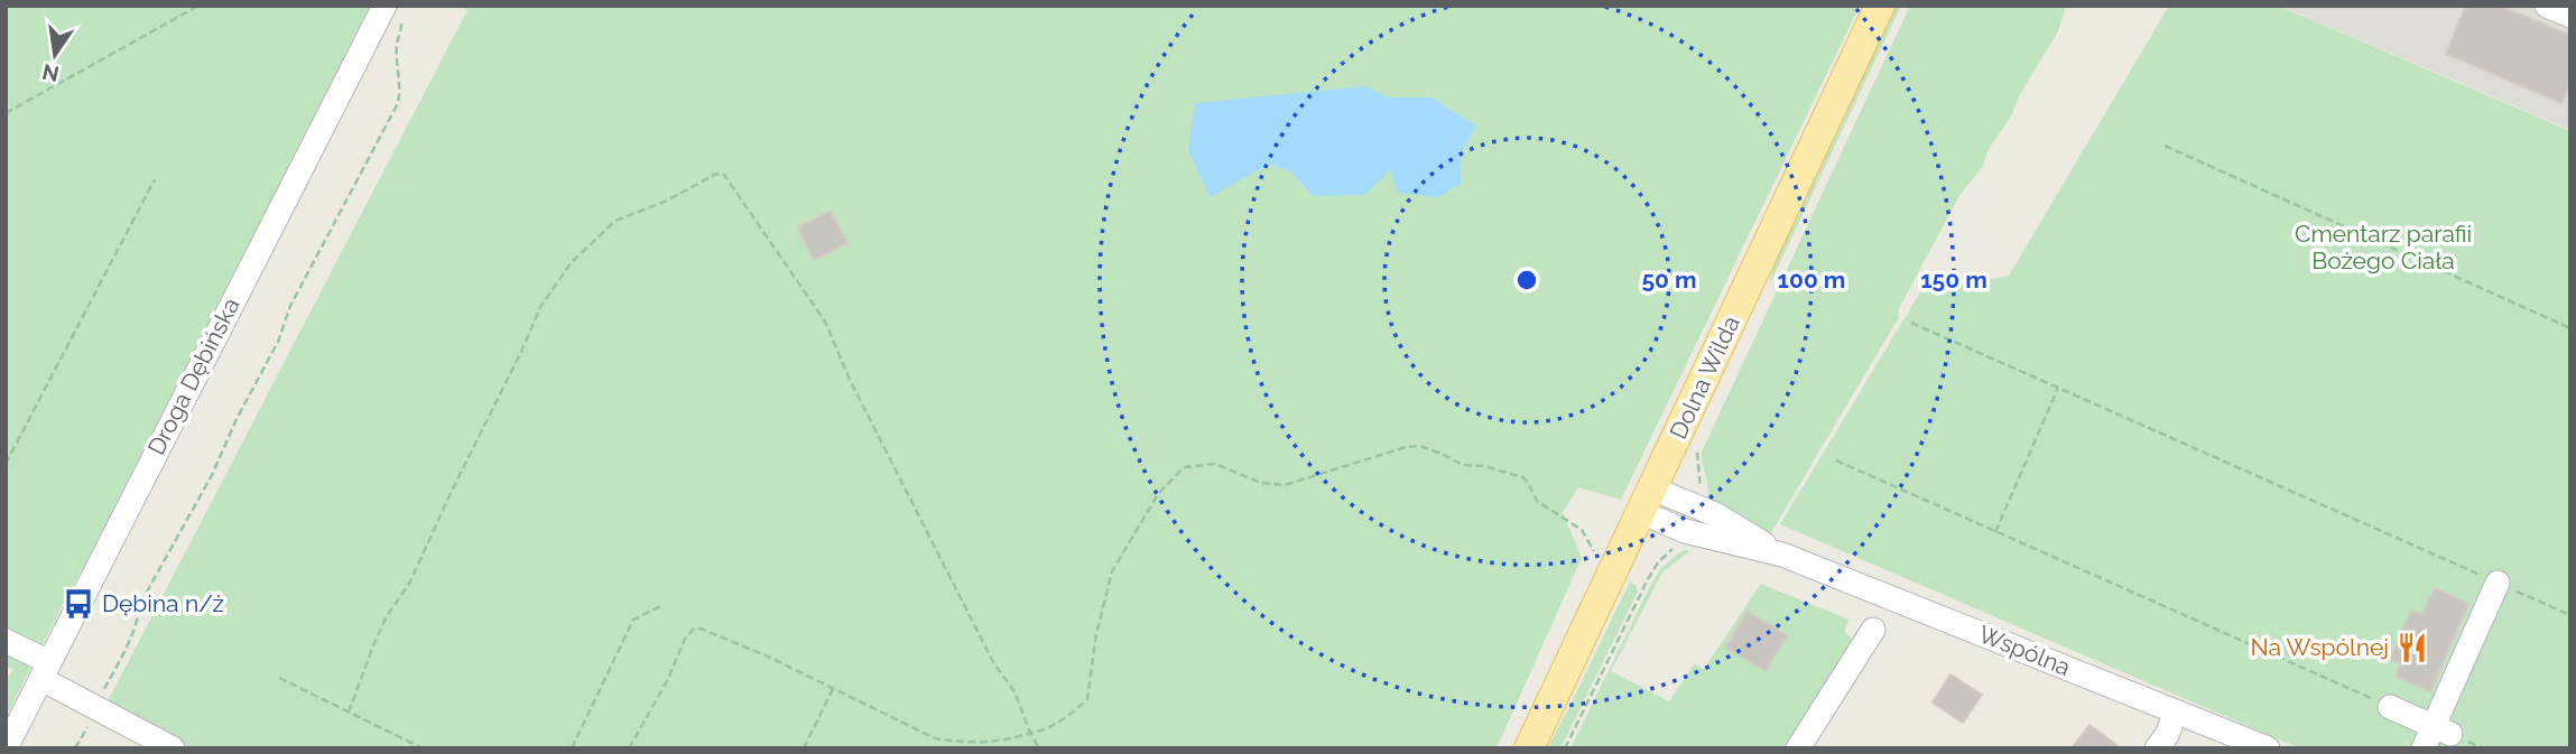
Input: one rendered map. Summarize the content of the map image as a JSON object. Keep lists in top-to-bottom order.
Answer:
{
  "streets": {
    "main road": ["Dolna Wilda"],
    "street": ["Droga Dębińska", "Wspólna"]
  },
  "crossings": [
    ["Dolna Wilda", "Wspólna"]
  ],
  "parks": ["Cmentarz parafii Bożego Ciała"],
  "places": {
    "bus stop": ["Dębina n/ż"],
    "restaurant": ["Na Wspólnej"]
  },
  "north": "bottom",
  "rings": ["50 m", "100 m", "150 m"]
}
